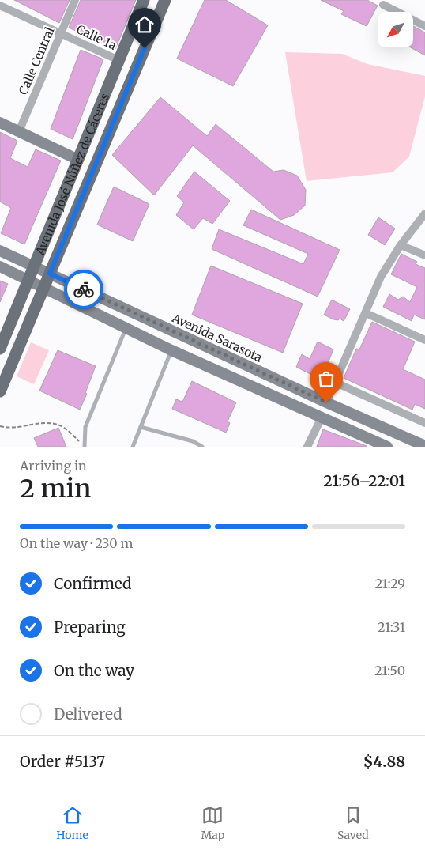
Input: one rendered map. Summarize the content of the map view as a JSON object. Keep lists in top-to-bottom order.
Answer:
{
  "streets": {
    "main road": ["Avenida José Núñez de Cáceres", "Avenida Sarasota"],
    "street": ["Calle 1a", "Calle Central"]
  },
  "crossings": [
    ["Calle 1a", "Calle Central"],
    ["Calle 1a", "Avenida José Núñez de Cáceres"],
    ["Avenida José Núñez de Cáceres", "Avenida Sarasota"]
  ],
  "north": "bottom left",
  "page": {
    "heading": ["2 min", "Arriving in", "21:56–22:01"],
    "panel": ["Order #5137", "$4.88"],
    "bar": "On the way · 230 m",
    "list": [
      ["Confirmed", "21:29"],
      ["Preparing", "21:31"],
      ["On the way", "21:50"],
      "Delivered"
    ],
    "tabs": ["Home", "Map", "Saved"]
  }
}
